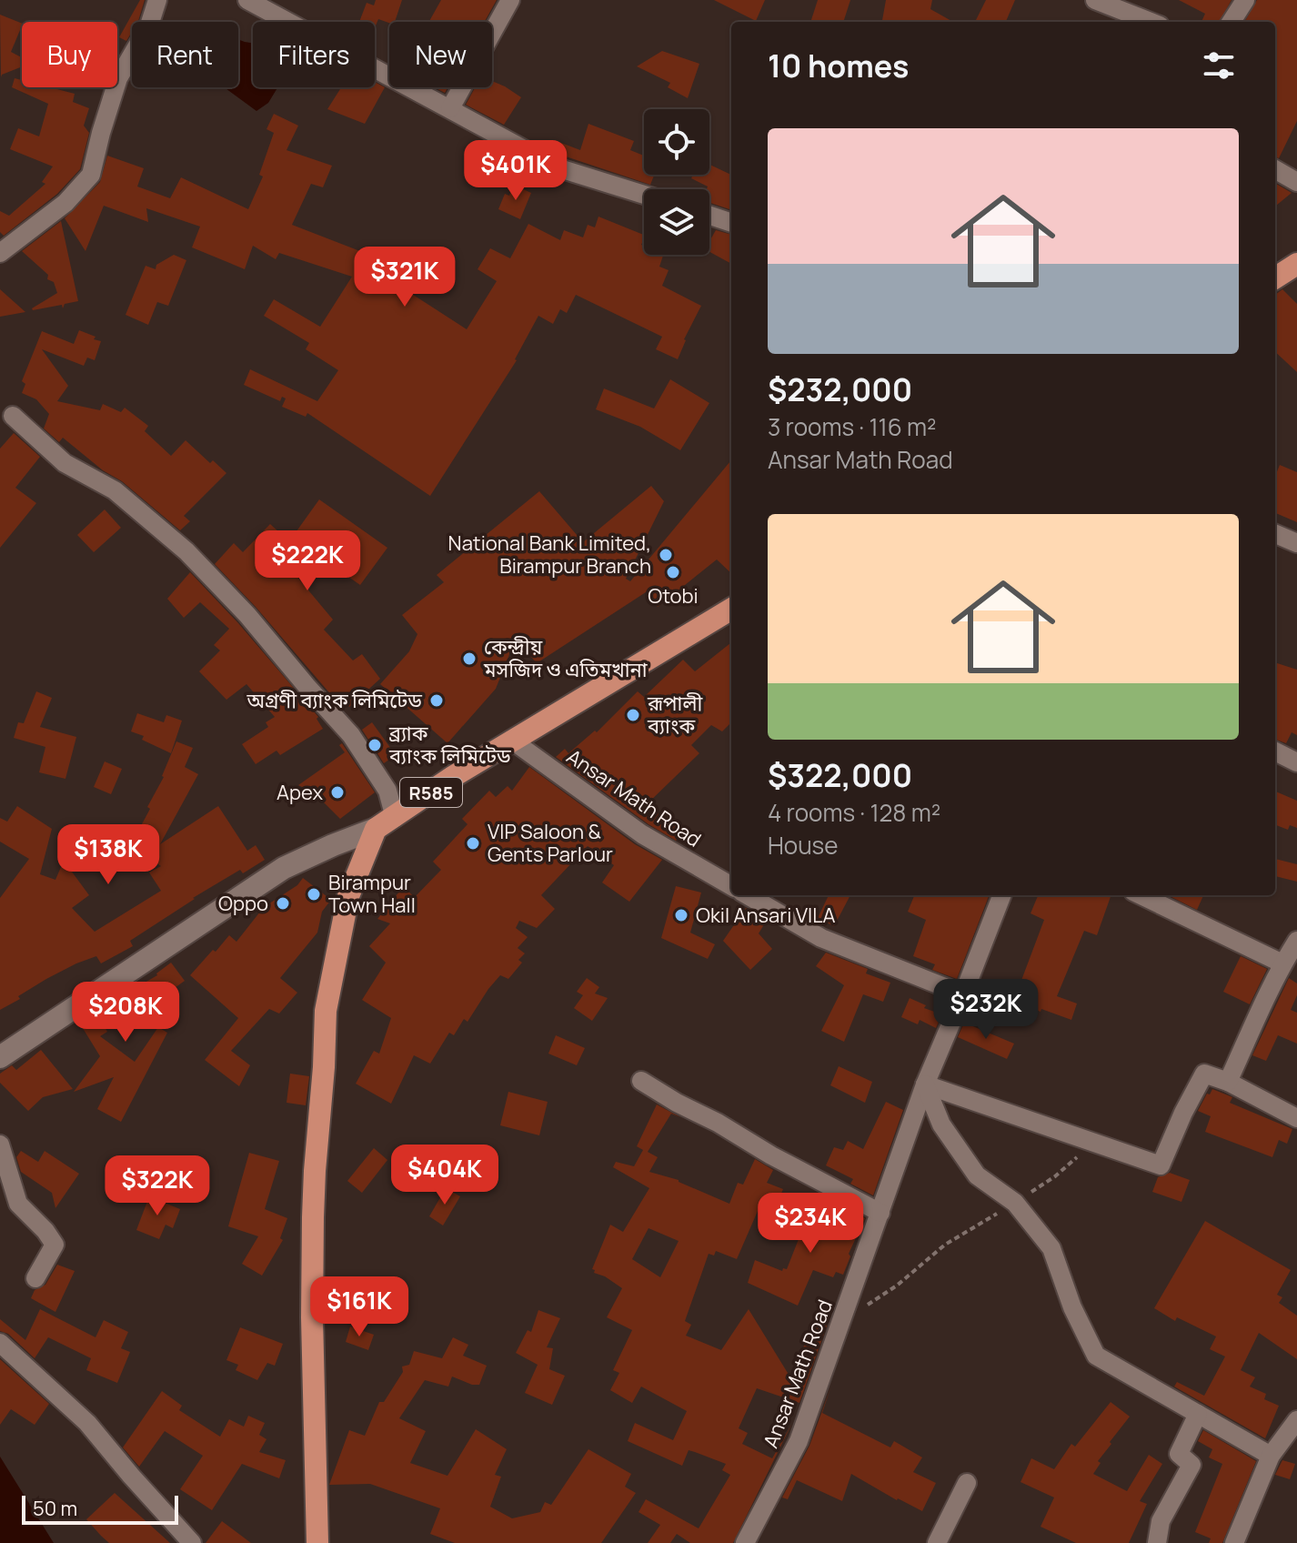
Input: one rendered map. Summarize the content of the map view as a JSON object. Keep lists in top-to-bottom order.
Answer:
{
  "streets": {
    "main road": ["R585"],
    "street": ["Ansar Math Road"]
  },
  "crossings": [
    ["R585", "Ansar Math Road"]
  ],
  "places": [
    "National Bank Limited, Birampur Branch",
    "Otobi",
    "কেন্দ্রীয় মসজিদ ও এতিমখানা",
    "অগ্রণী ব্যাংক লিমিটেড",
    "রূপালী ব্যাংক",
    "ব্র্যাক ব্যাংক লিমিটেড",
    "Apex",
    "VIP Saloon & Gents Parlour",
    "Birampur Town Hall",
    "Oppo",
    "Okil Ansari VILA"
  ],
  "scale_bar": "50 m",
  "page": {
    "chip": [
      "Buy",
      "Rent",
      "Filters",
      "New"
    ],
    "heading": "10 homes",
    "list": [
      {
        "name": "$232,000",
        "note": "3 rooms · 116 m² · Ansar Math Road"
      },
      {
        "name": "$322,000",
        "note": "4 rooms · 128 m² · House"
      }
    ],
    "price": [
      "$401K",
      "$321K",
      "$222K",
      "$138K",
      "$232K",
      "$208K",
      "$404K",
      "$322K",
      "$234K",
      "$161K"
    ],
    "scale": "50 m"
  }
}
